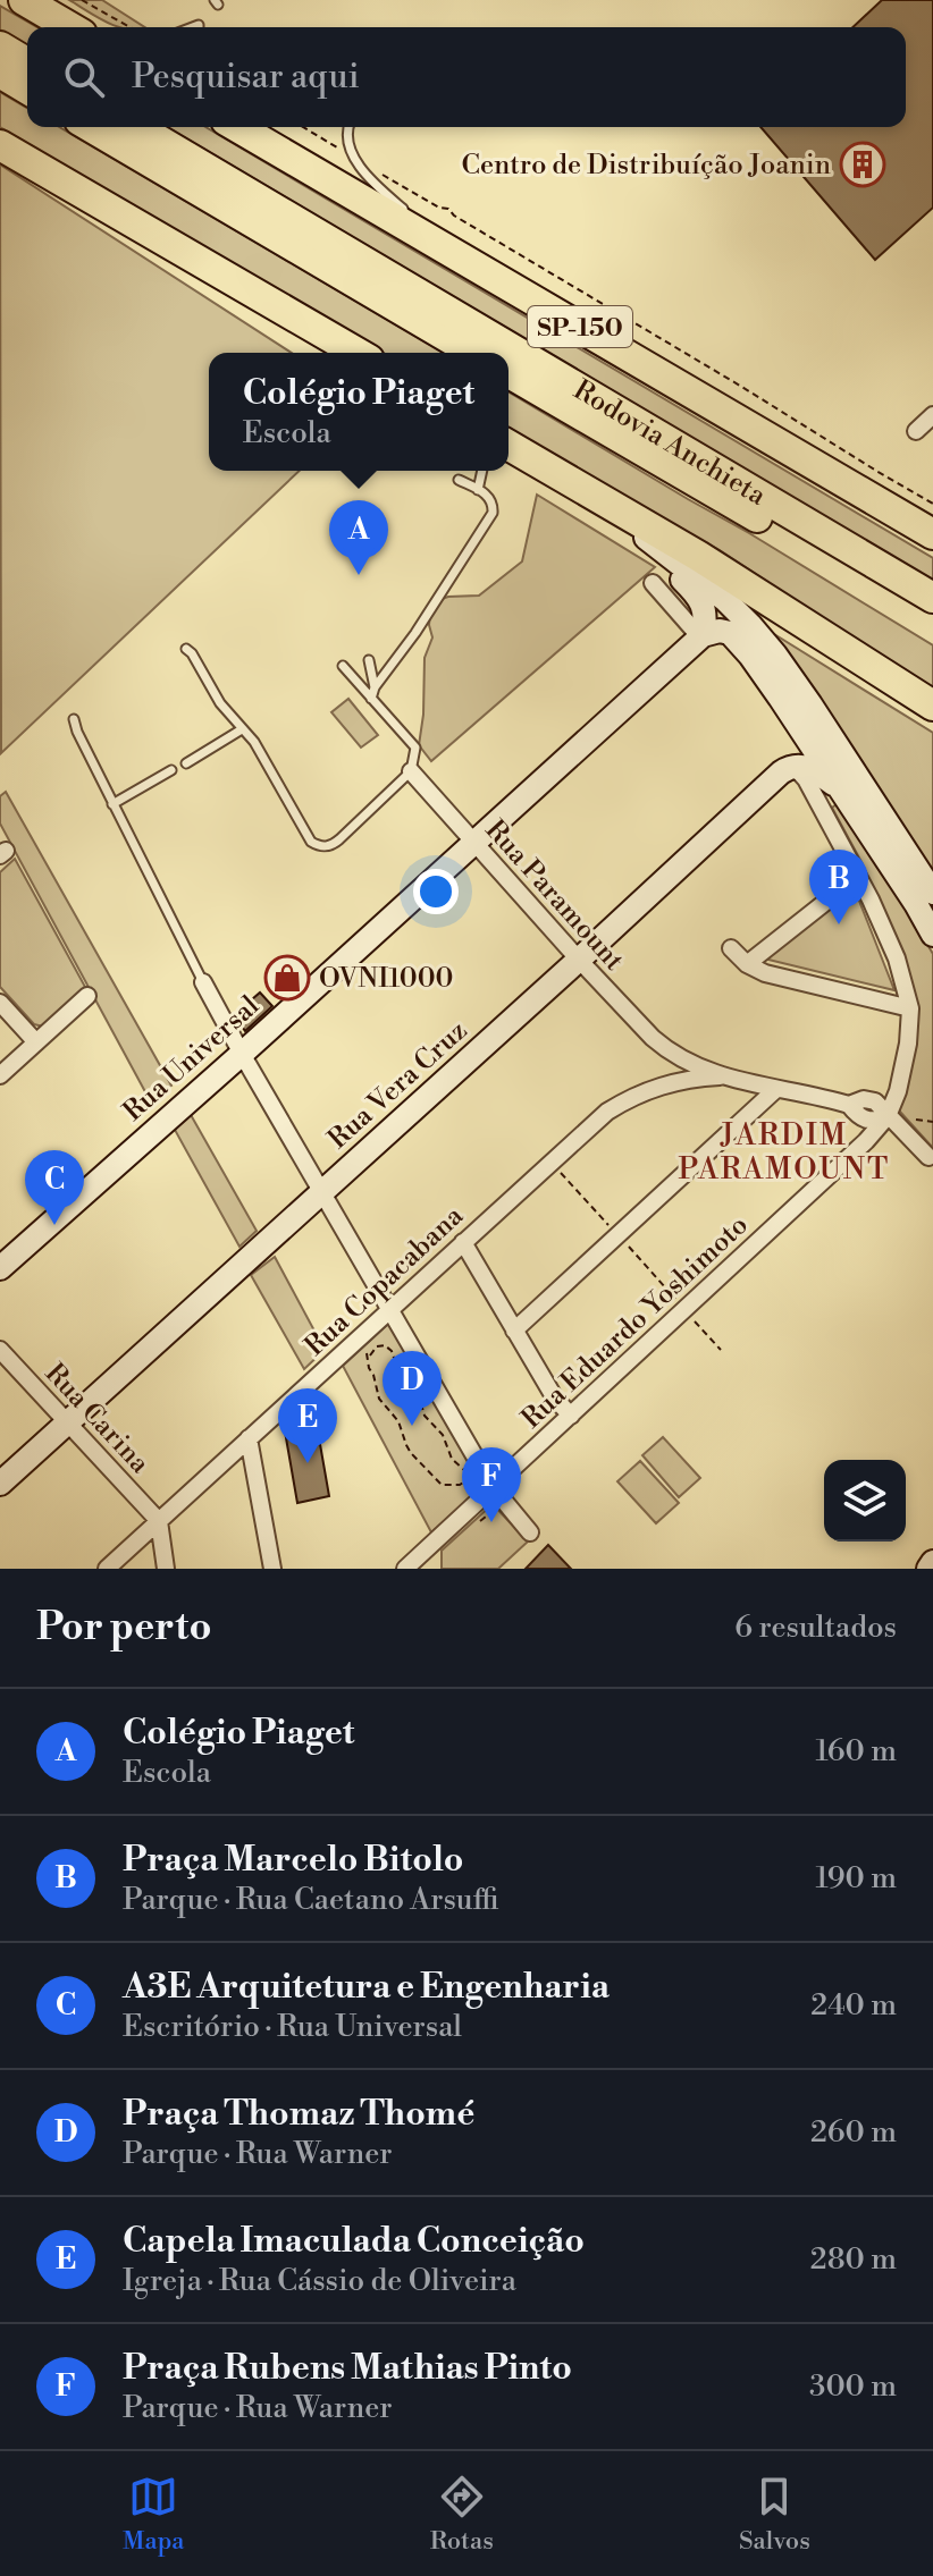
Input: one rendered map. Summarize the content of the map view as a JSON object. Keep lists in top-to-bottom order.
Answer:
{
  "streets": {
    "highway": ["SP-150", "Rodovia Anchieta"],
    "street": [
      "Rua Paramount",
      "Rua Universal",
      "Rua Vera Cruz",
      "Rua Copacabana",
      "Rua Eduardo Yoshimoto",
      "Rua Carina"
    ]
  },
  "crossings": [
    ["Rua Paramount", "Rua Universal"],
    ["Rua Paramount", "Rua Vera Cruz"],
    ["Rua Paramount", "Rua Copacabana"],
    ["Rua Paramount", "Rua Eduardo Yoshimoto"],
    ["Rua Vera Cruz", "Rua Carina"],
    ["Rua Copacabana", "Rua Carina"]
  ],
  "districts": ["JARDIM PARAMOUNT"],
  "places": {
    "building": ["Centro de Distribuíção Joanin"],
    "shop": ["OVNI1000"]
  },
  "page": {
    "search": "Pesquisar aqui",
    "popup": ["Colégio Piaget", "Escola"],
    "pins": [
      "A",
      "B",
      "C",
      "D",
      "E",
      "F"
    ],
    "heading": ["Por perto", "6 resultados"],
    "list": [
      {
        "mark": "A",
        "name": "Colégio Piaget",
        "note": "Escola",
        "value": "160 m"
      },
      {
        "mark": "B",
        "name": "Praça Marcelo Bitolo",
        "note": "Parque · Rua Caetano Arsuffi",
        "value": "190 m"
      },
      {
        "mark": "C",
        "name": "A3E Arquitetura e Engenharia",
        "note": "Escritório · Rua Universal",
        "value": "240 m"
      },
      {
        "mark": "D",
        "name": "Praça Thomaz Thomé",
        "note": "Parque · Rua Warner",
        "value": "260 m"
      },
      {
        "mark": "E",
        "name": "Capela Imaculada Conceição",
        "note": "Igreja · Rua Cássio de Oliveira",
        "value": "280 m"
      },
      {
        "mark": "F",
        "name": "Praça Rubens Mathias Pinto",
        "note": "Parque · Rua Warner",
        "value": "300 m"
      }
    ],
    "nav": ["Mapa", "Rotas", "Salvos"]
  }
}
